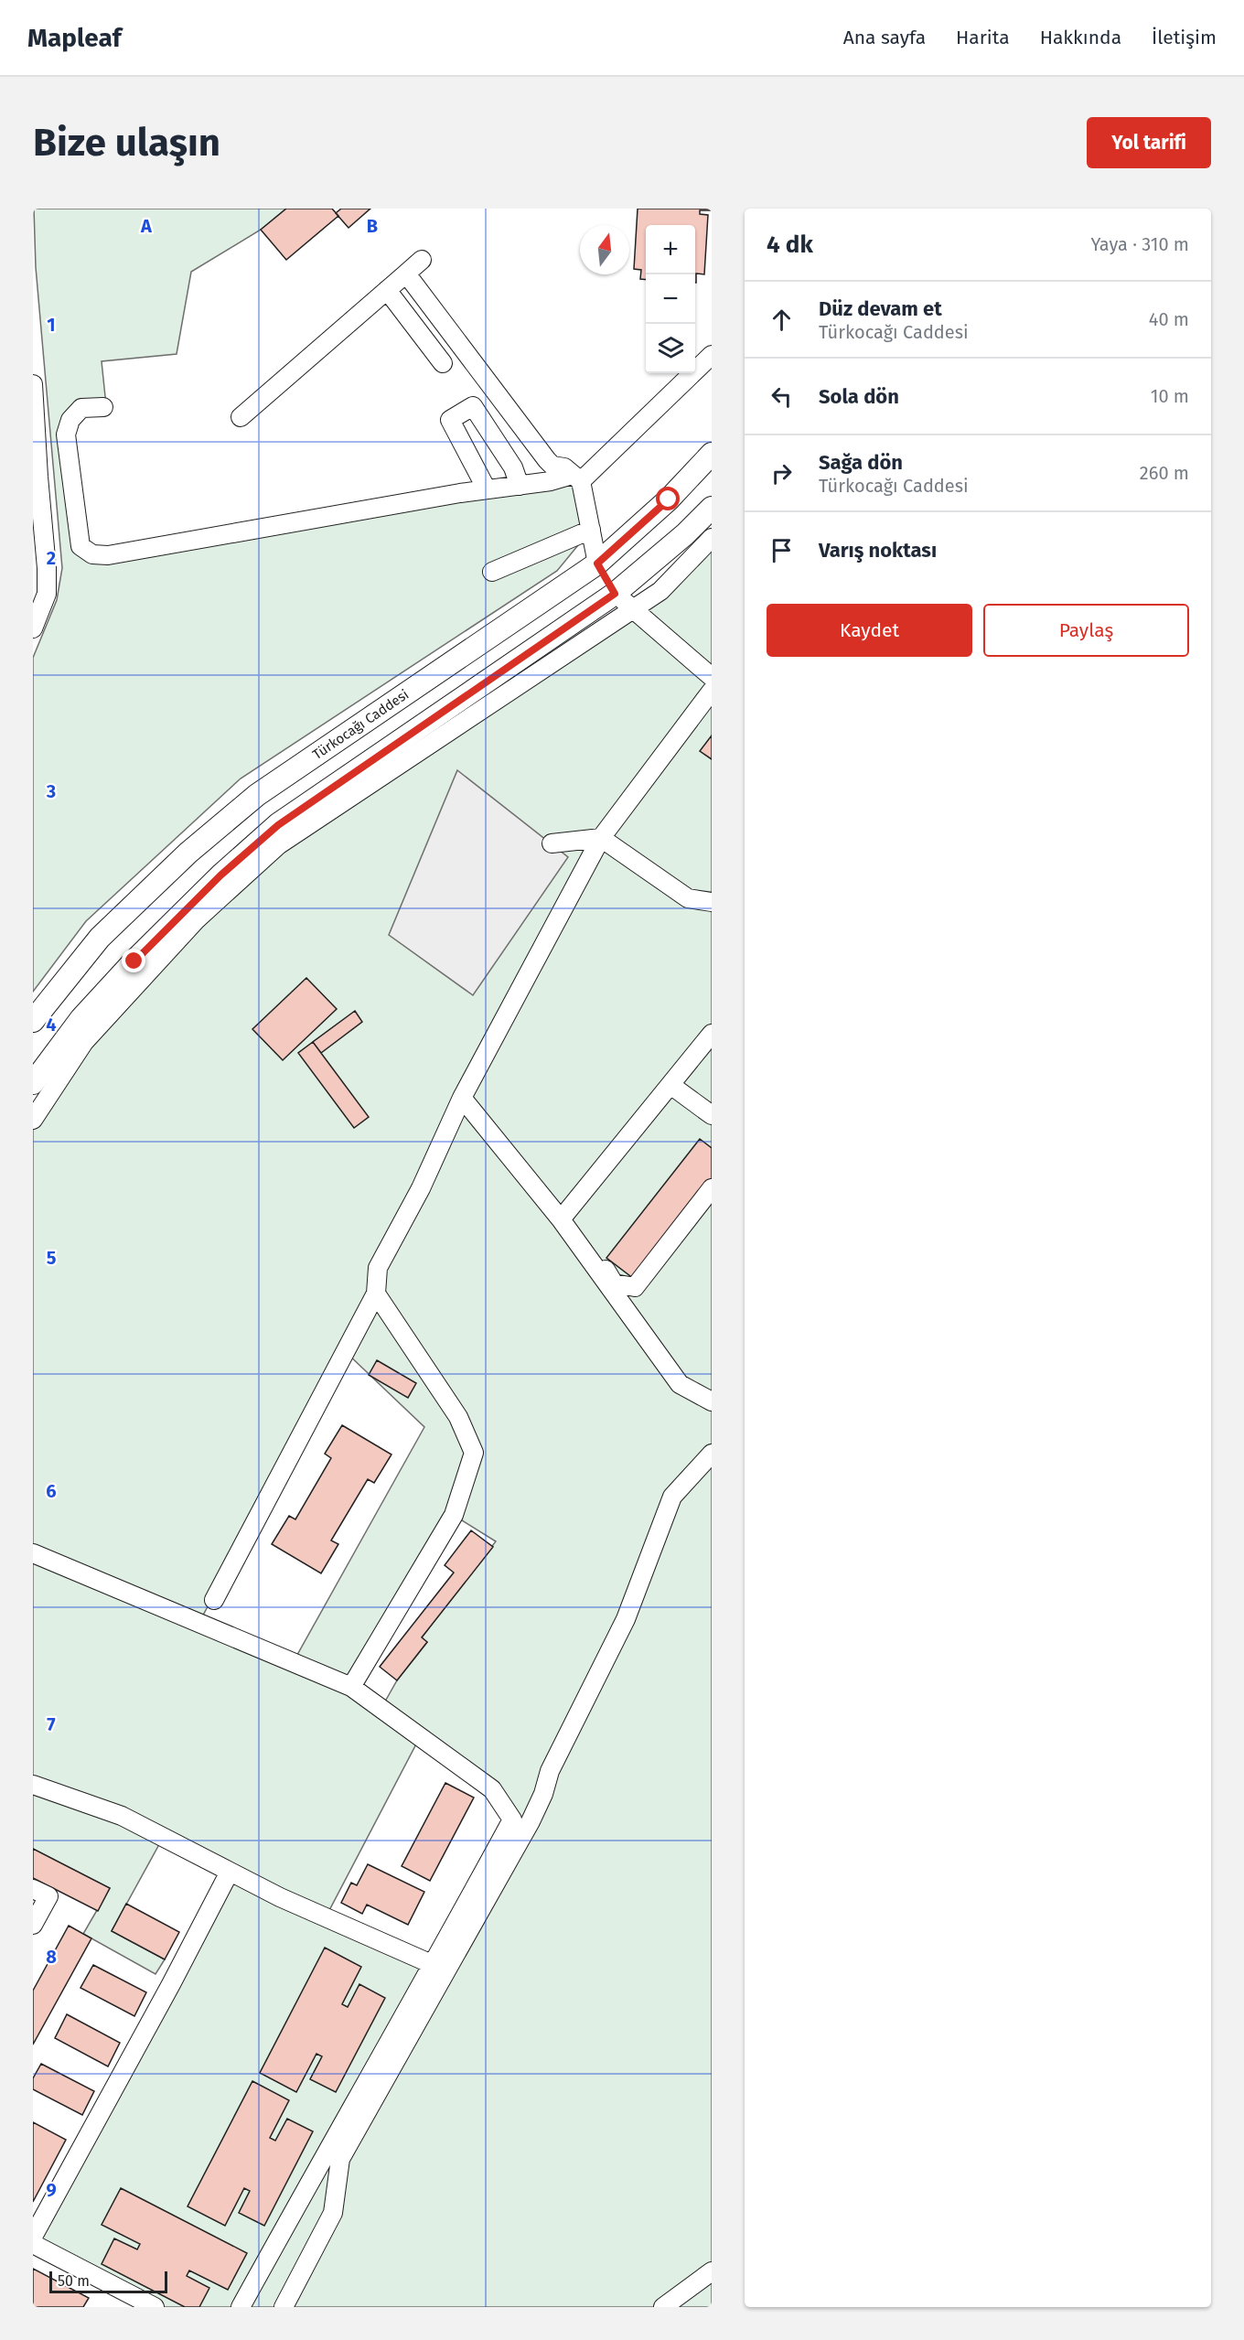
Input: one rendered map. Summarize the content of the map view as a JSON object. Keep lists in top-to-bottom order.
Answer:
{
  "streets": {
    "main road": ["Türkocağı Caddesi"]
  },
  "scale_bar": "50 m",
  "north": "top",
  "page": {
    "header": "Mapleaf",
    "nav": [
      "Ana sayfa",
      "Harita",
      "Hakkında",
      "İletişim"
    ],
    "buttons": [
      "Yol tarifi",
      ["Kaydet", "Paylaş"]
    ],
    "title": "Bize ulaşın",
    "heading": ["4 dk", "Yaya · 310 m"],
    "map_buttons": ["+", "−"],
    "list": [
      ["Düz devam et", "Türkocağı Caddesi", "40 m"],
      ["Sola dön", "10 m"],
      ["Sağa dön", "Türkocağı Caddesi", "260 m"],
      "Varış noktası"
    ],
    "scale": "50 m"
  },
  "grid": {
    "columns": ["A", "B"],
    "rows": [
      "1",
      "2",
      "3",
      "4",
      "5",
      "6",
      "7",
      "8",
      "9"
    ]
  }
}
